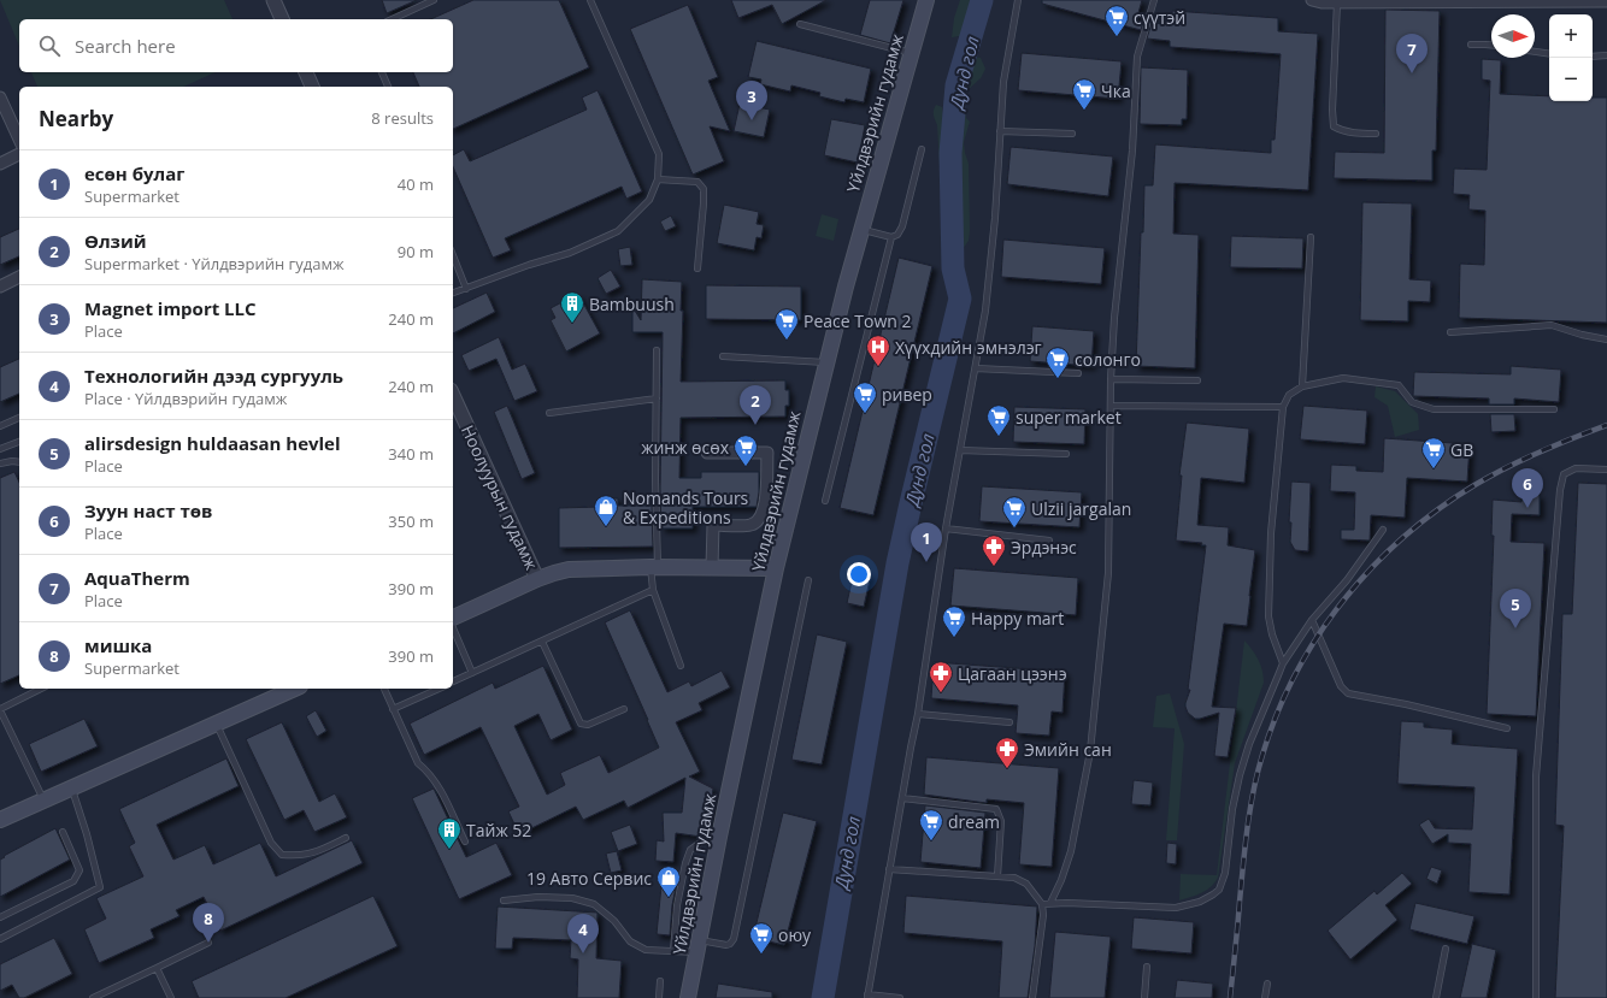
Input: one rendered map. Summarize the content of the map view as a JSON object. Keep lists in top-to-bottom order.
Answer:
{
  "streets": {
    "main road": ["Yйлдвэрийн гудамж"],
    "street": ["Ноолуурын гудамж"]
  },
  "water": ["Дунд гол"],
  "places": {
    "supermarket": [
      "сүүтэй",
      "Чка",
      "Peace Town 2",
      "солонго",
      "ривер",
      "super market",
      "жинж өсөх",
      "GB",
      "Ulzii jargalan",
      "Happy mart",
      "dream",
      "оюу"
    ],
    "building": ["Bambuush", "Тайж 52"],
    "hospital": ["Хүүхдийн эмнэлэг"],
    "shop": ["Nomands Tours & Expeditions", "19 Авто Сервис"],
    "pharmacy": ["Эрдэнэс", "Цагаан цээнэ", "Эмийн сан"]
  },
  "north": "right",
  "page": {
    "map_buttons": ["+", "−"],
    "search": "Search here",
    "pins": [
      "7",
      "3",
      "2",
      "6",
      "1",
      "5",
      "8",
      "4"
    ],
    "heading": ["Nearby", "8 results"],
    "list": [
      {
        "mark": "1",
        "name": "есөн булаг",
        "note": "Supermarket",
        "value": "40 m"
      },
      {
        "mark": "2",
        "name": "Өлзий",
        "note": "Supermarket · Yйлдвэрийн гудамж",
        "value": "90 m"
      },
      {
        "mark": "3",
        "name": "Magnet import LLC",
        "note": "Place",
        "value": "240 m"
      },
      {
        "mark": "4",
        "name": "Технологийн дээд сургууль",
        "note": "Place · Yйлдвэрийн гудамж",
        "value": "240 m"
      },
      {
        "mark": "5",
        "name": "alirsdesign huldaasan hevlel",
        "note": "Place",
        "value": "340 m"
      },
      {
        "mark": "6",
        "name": "Зуун наст төв",
        "note": "Place",
        "value": "350 m"
      },
      {
        "mark": "7",
        "name": "AquaTherm",
        "note": "Place",
        "value": "390 m"
      },
      {
        "mark": "8",
        "name": "мишка",
        "note": "Supermarket",
        "value": "390 m"
      }
    ]
  }
}
